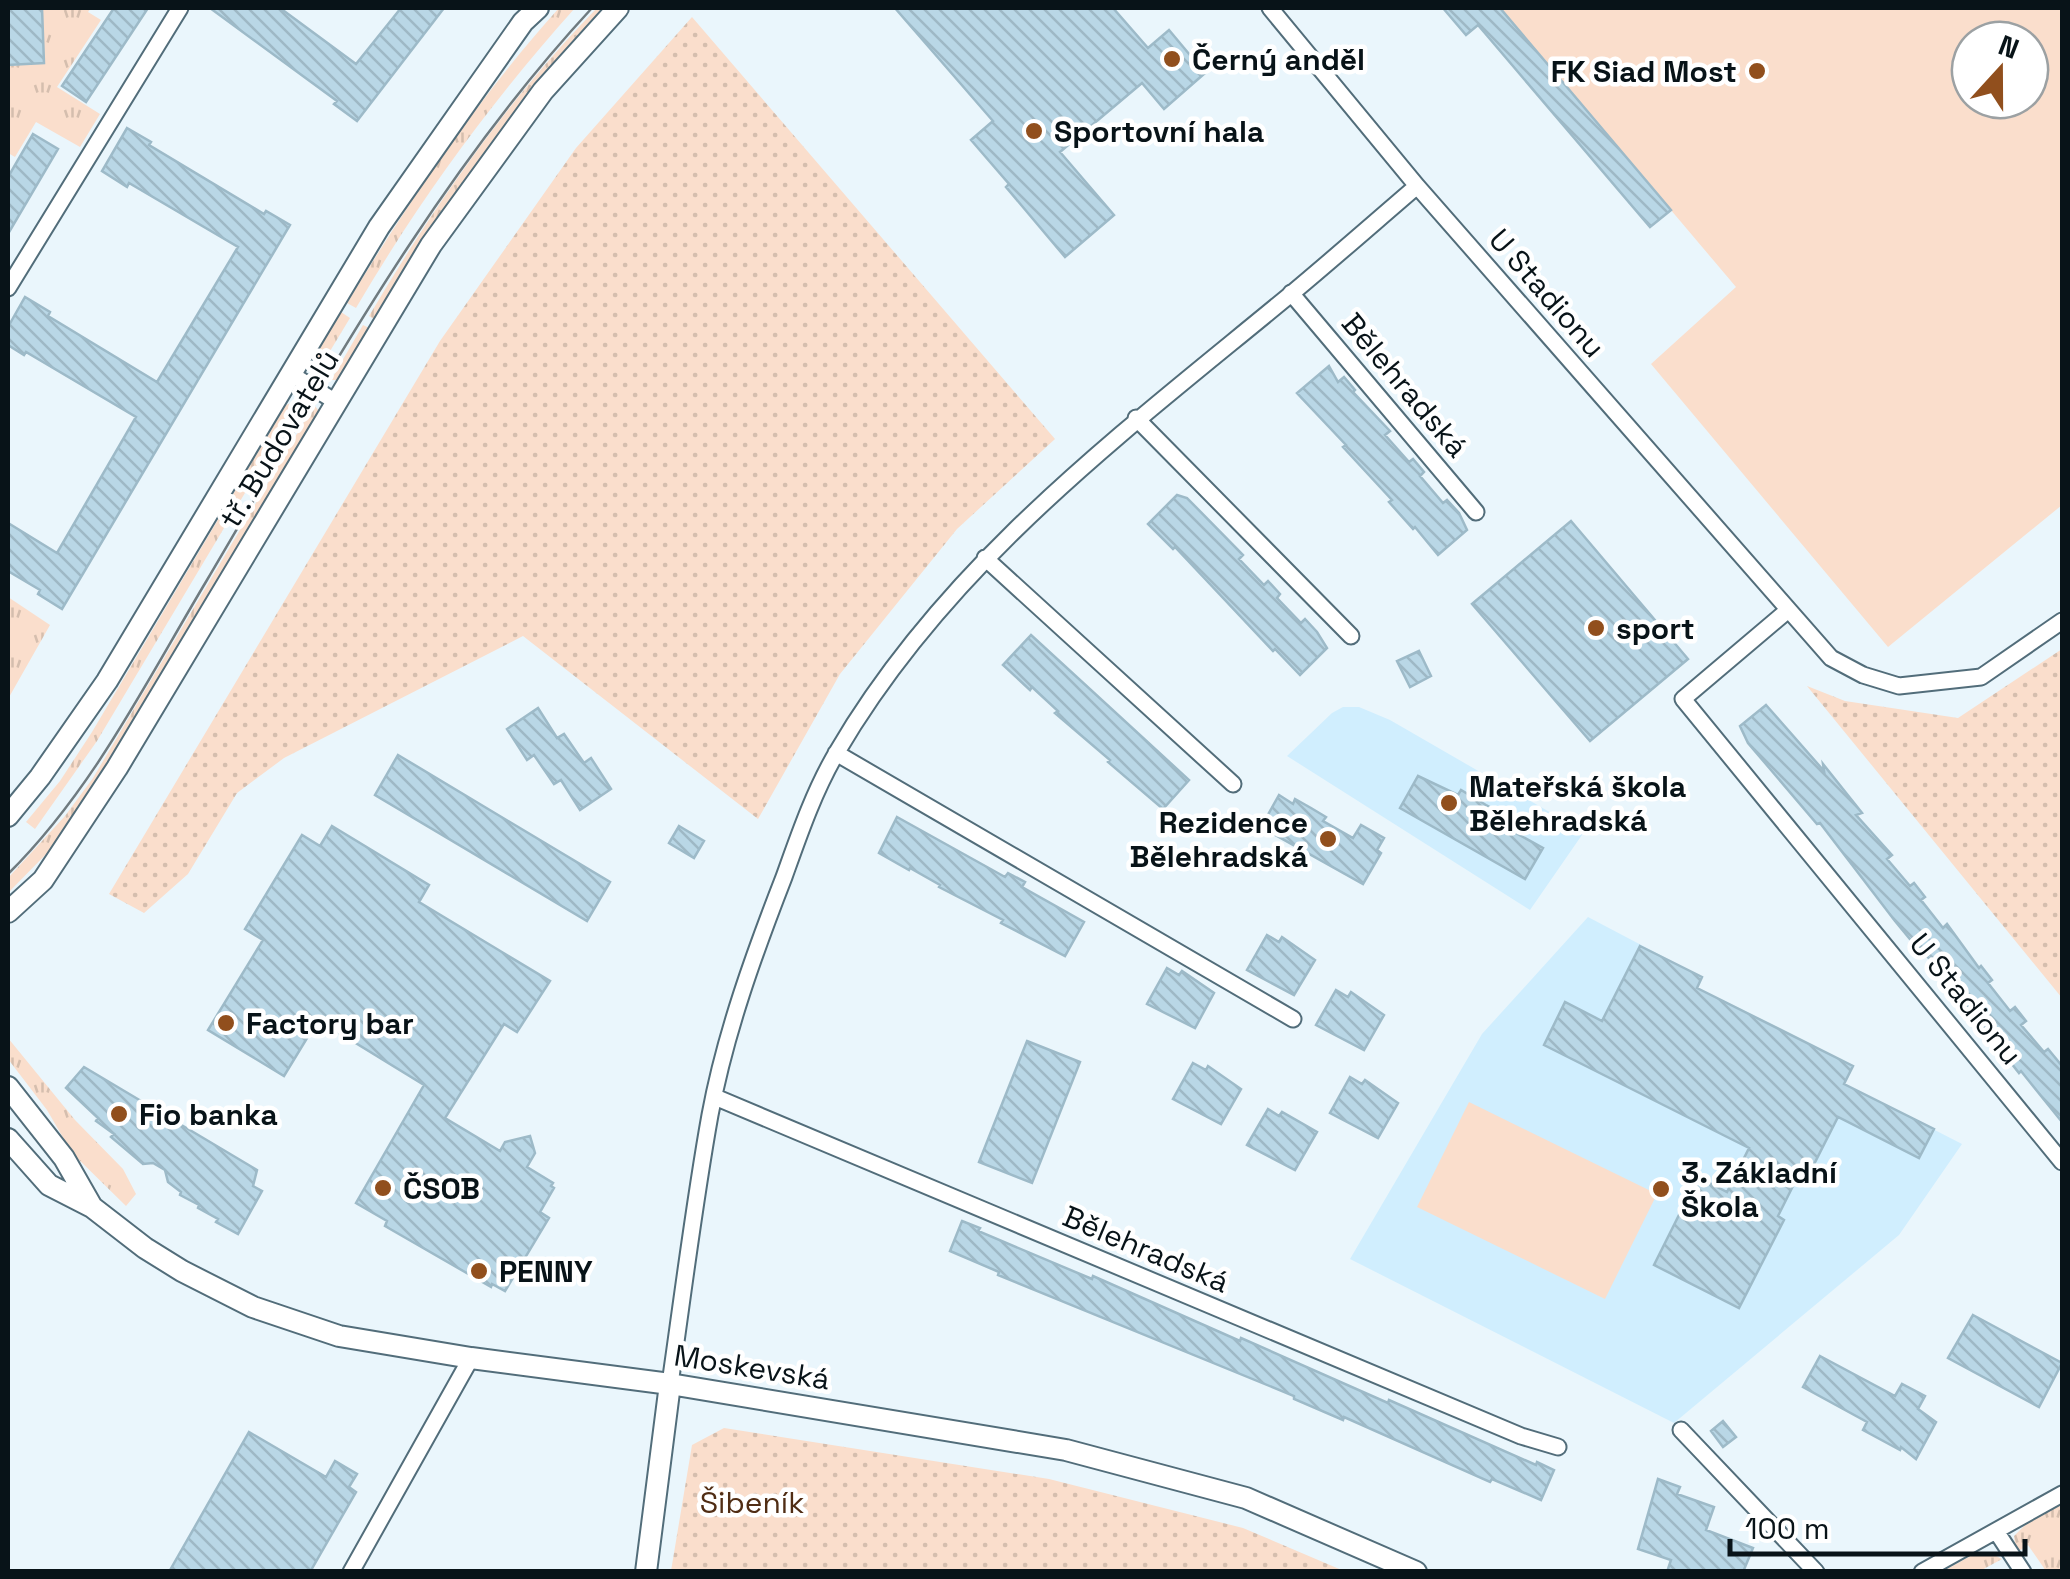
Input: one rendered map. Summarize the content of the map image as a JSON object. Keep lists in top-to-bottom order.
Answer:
{
  "streets": {
    "street": [
      "U Stadionu",
      "Bělehradská",
      "tř. Budovatelů",
      "Moskevská"
    ]
  },
  "parks": ["Šibeník"],
  "places": [
    "Černý anděl",
    "FK Siad Most",
    "Sportovní hala",
    "sport",
    "Mateřská škola Bělehradská",
    "Rezidence Bělehradská",
    "Factory bar",
    "Fio banka",
    "ČSOB",
    "3. Základní Škola",
    "PENNY"
  ],
  "scale_bar": "100 m",
  "north": "top"
}
